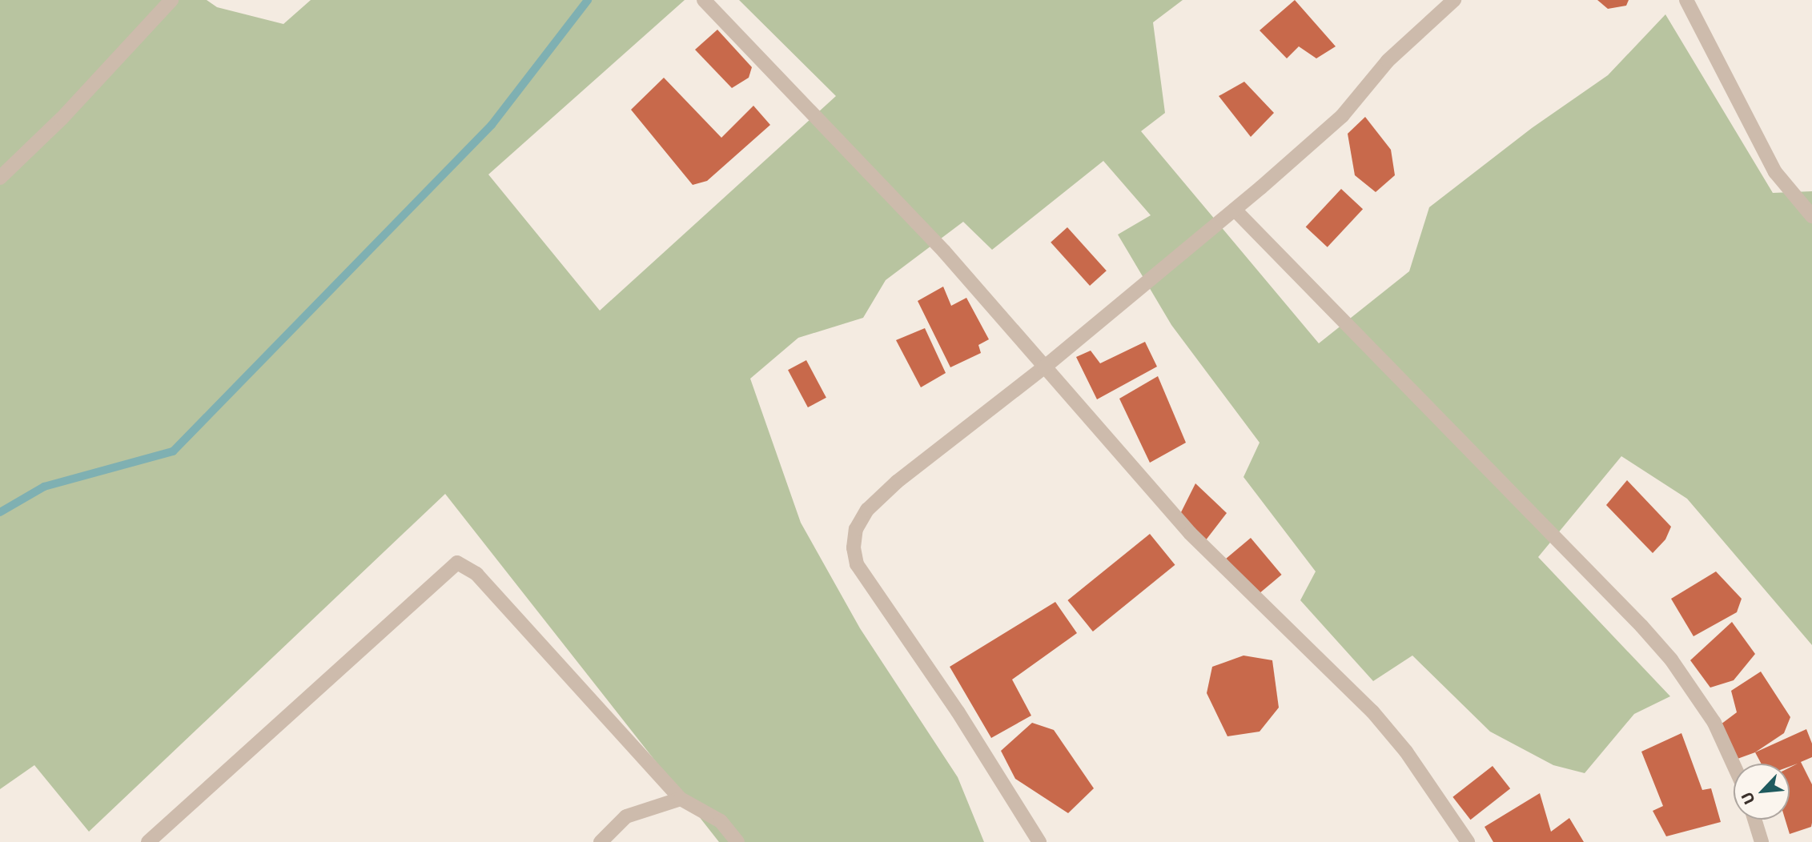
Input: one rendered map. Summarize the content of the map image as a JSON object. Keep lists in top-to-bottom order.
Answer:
{
  "north": "bottom left"
}
